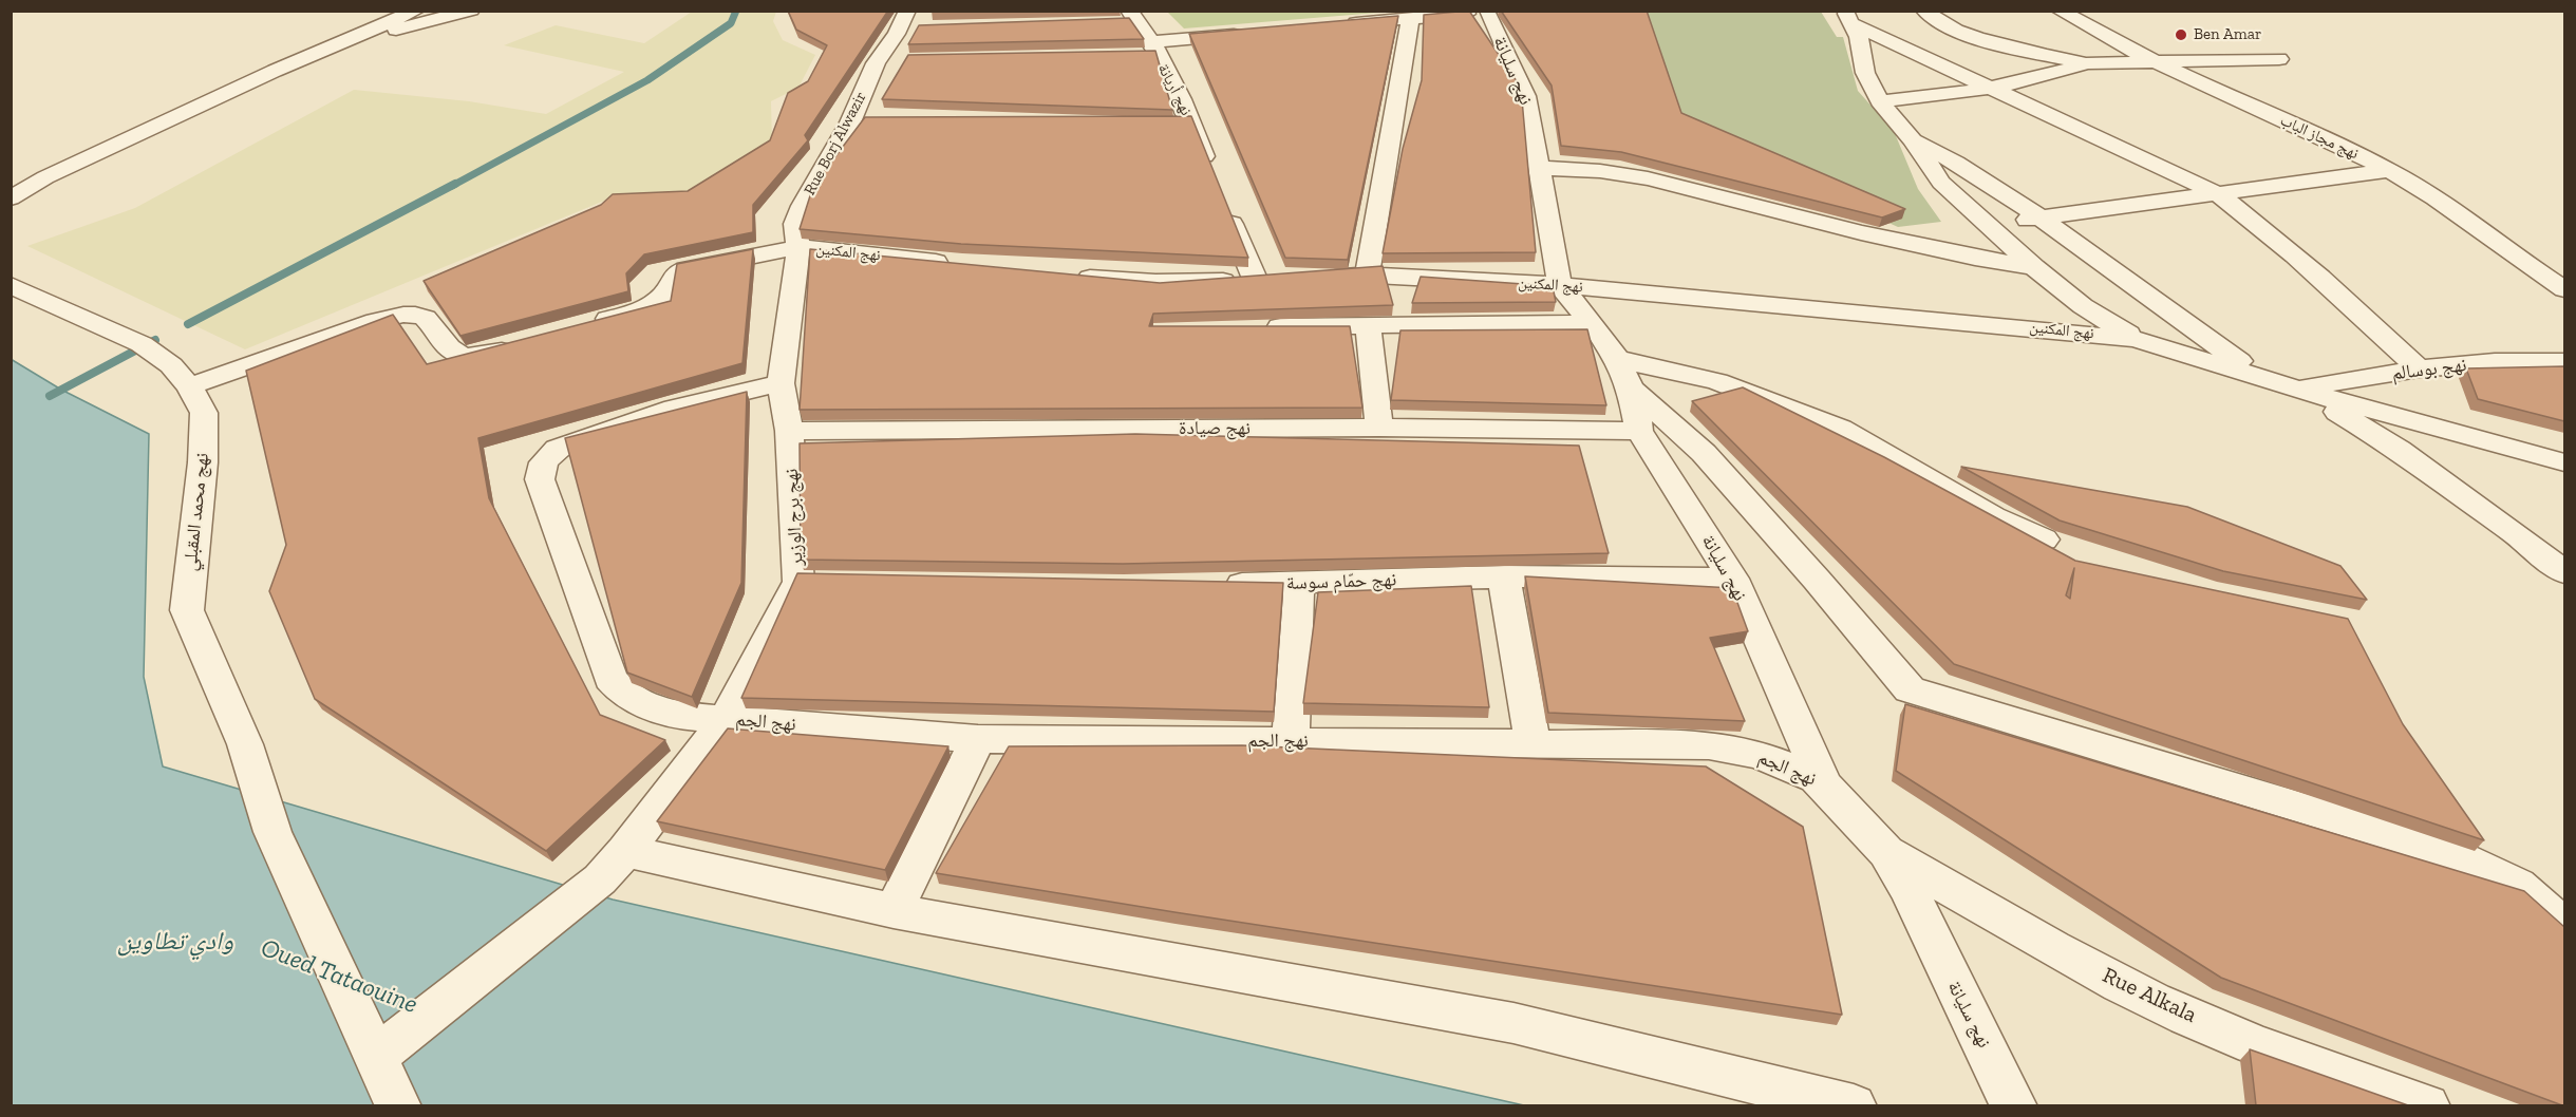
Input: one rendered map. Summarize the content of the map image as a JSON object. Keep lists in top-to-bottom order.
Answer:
{
  "streets": {
    "street": [
      "نهج سليانة",
      "نهج أريانة",
      "نهج مجاز الباب",
      "Rue Borj Alwazir",
      "نهج المكنين",
      "نهج بوسالم",
      "نهج صيادة",
      "نهج محمد المقبلي",
      "نهج برج الوزير",
      "نهج حمّام سوسة",
      "نهج الجم",
      "Rue Alkala"
    ]
  },
  "crossings": [
    ["نهج سليانة", "نهج المكنين"],
    ["نهج سليانة", "نهج صيادة"],
    ["نهج سليانة", "نهج حمّام سوسة"],
    ["نهج سليانة", "نهج الجم"],
    ["نهج سليانة", "Rue Alkala"],
    ["Rue Borj Alwazir", "نهج المكنين"],
    ["Rue Borj Alwazir", "نهج برج الوزير"],
    ["نهج المكنين", "نهج بوسالم"],
    ["نهج المكنين", "نهج برج الوزير"],
    ["نهج صيادة", "نهج برج الوزير"],
    ["نهج محمد المقبلي", "نهج برج الوزير"],
    ["نهج برج الوزير", "نهج الجم"]
  ],
  "water": ["وادي تطاوين", "Oued Tataouine"],
  "places": ["Ben Amar"]
}
